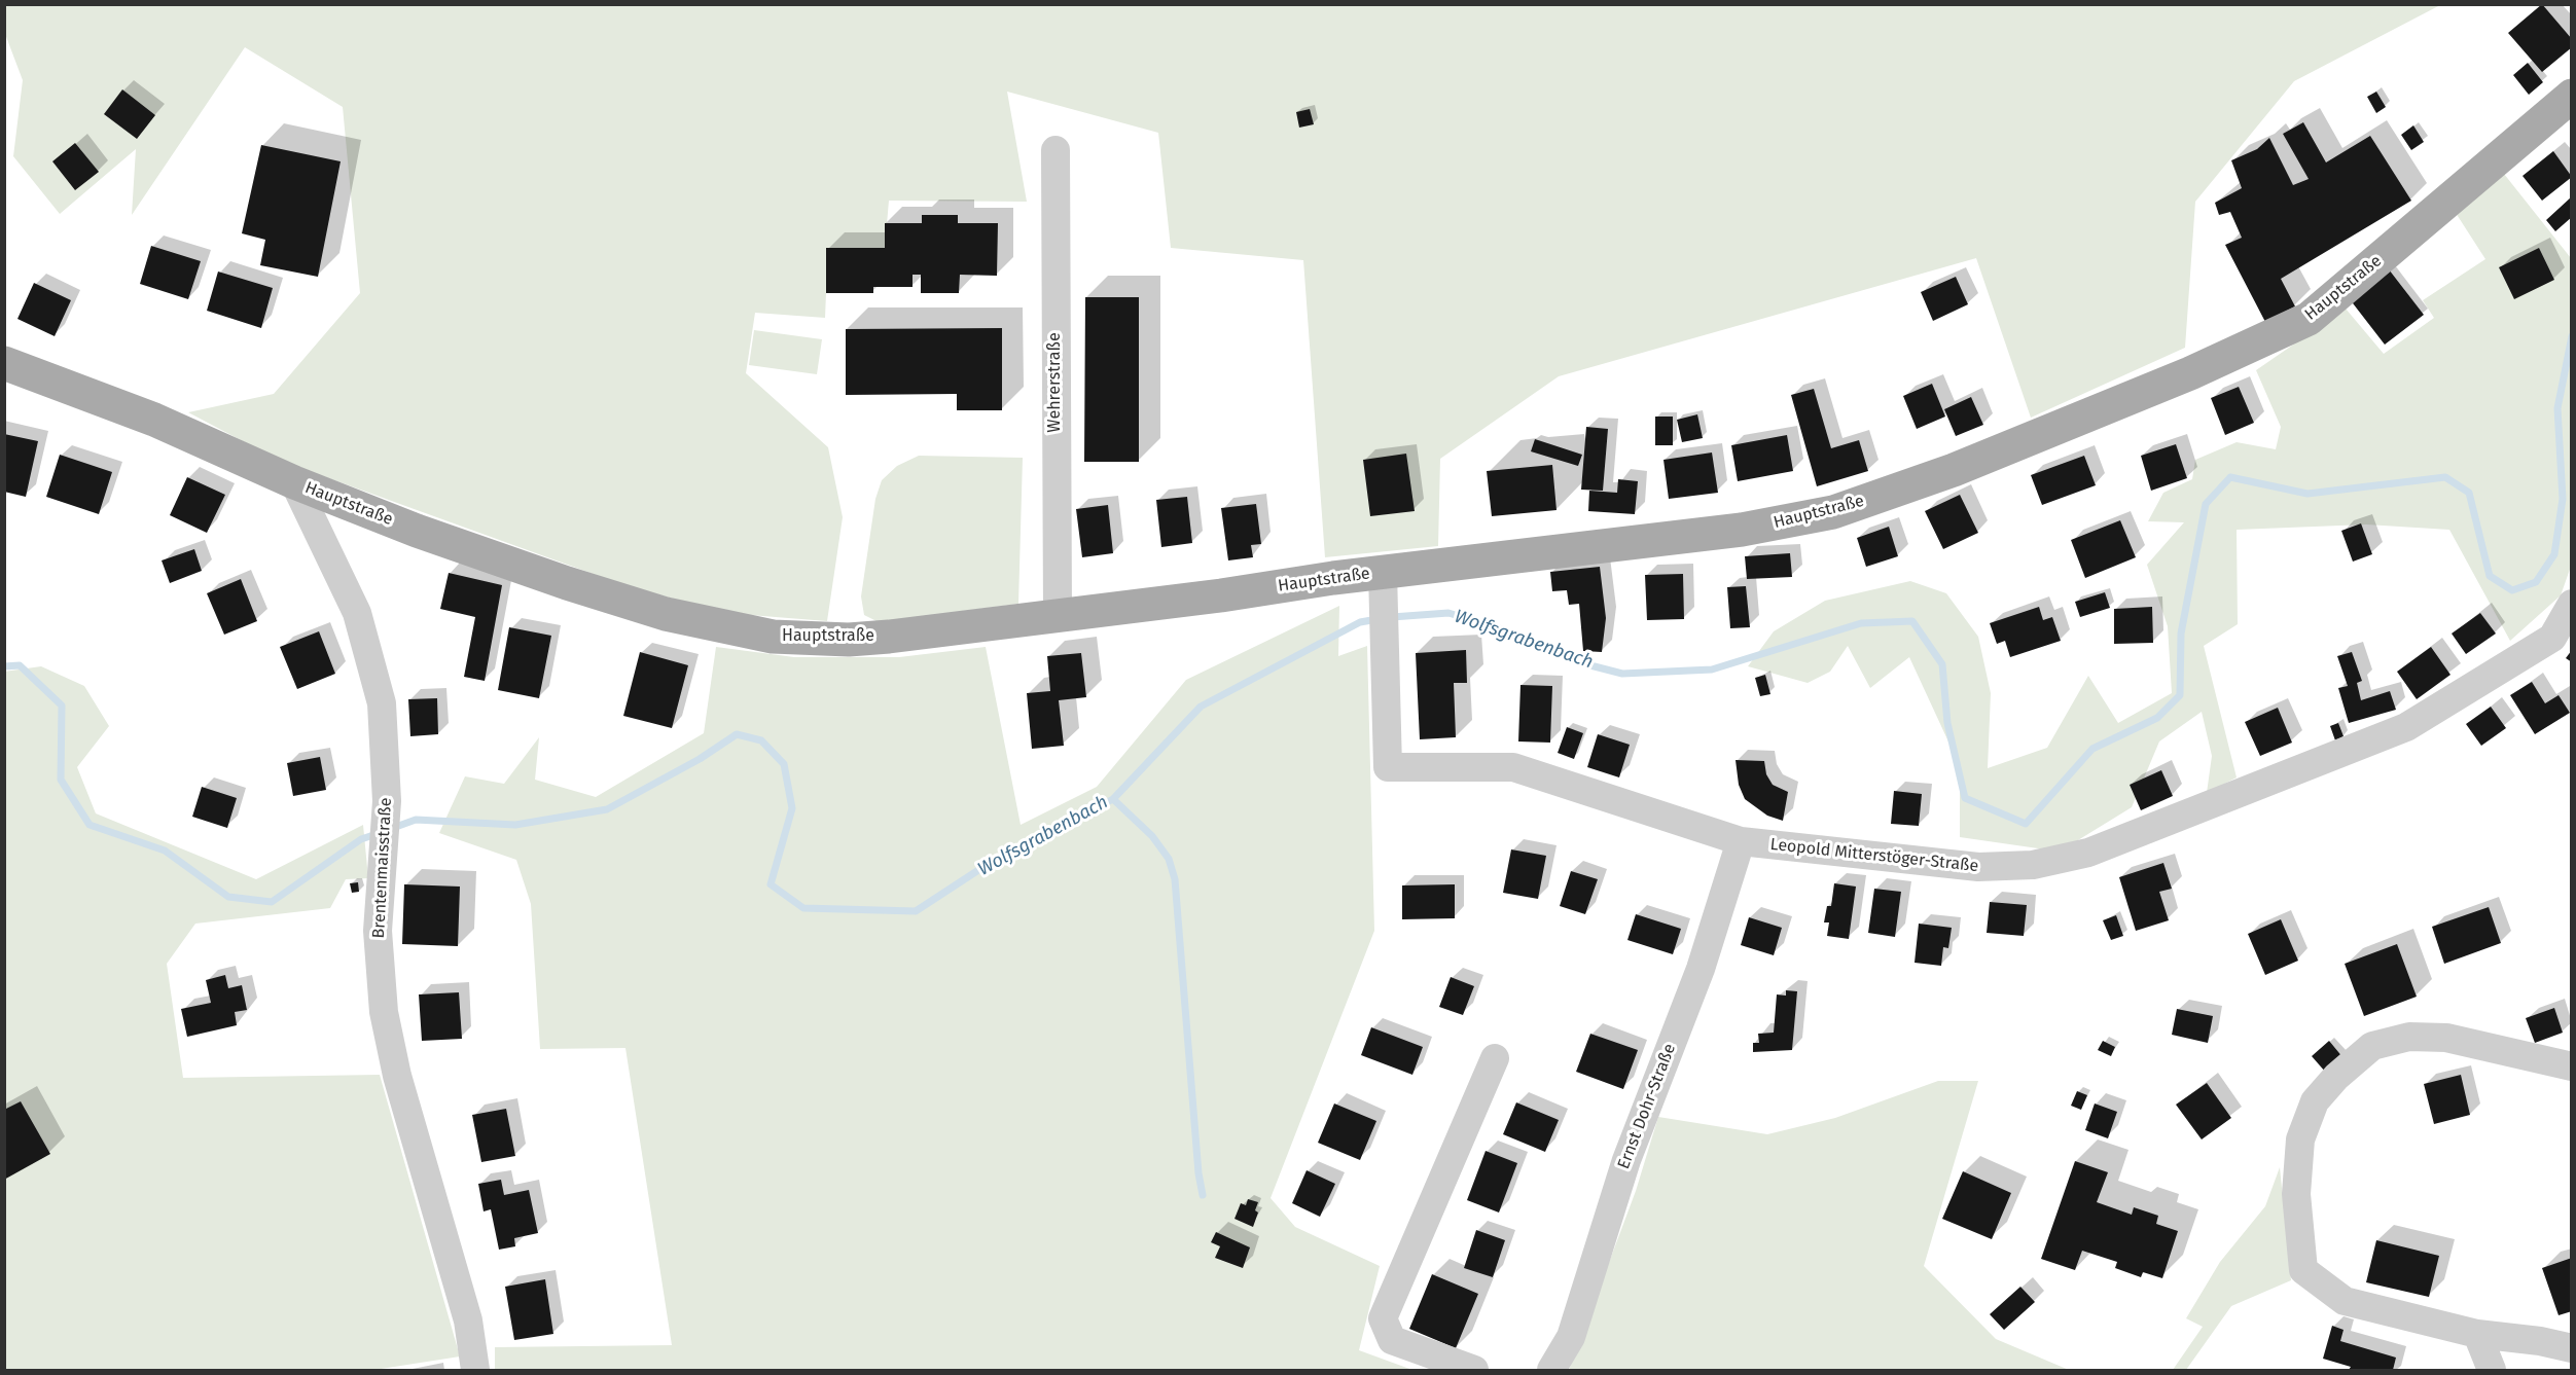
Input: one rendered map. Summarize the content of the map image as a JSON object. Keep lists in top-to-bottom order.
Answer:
{
  "streets": {
    "main road": ["Hauptstraße"],
    "street": [
      "Wehrerstraße",
      "Leopold Mitterstöger-Straße",
      "Brentenmaisstraße",
      "Ernst Dohr-Straße"
    ]
  },
  "crossings": [
    ["Hauptstraße", "Wehrerstraße"],
    ["Hauptstraße", "Leopold Mitterstöger-Straße"],
    ["Hauptstraße", "Brentenmaisstraße"],
    ["Leopold Mitterstöger-Straße", "Ernst Dohr-Straße"]
  ],
  "water": ["Wolfsgrabenbach"]
}
